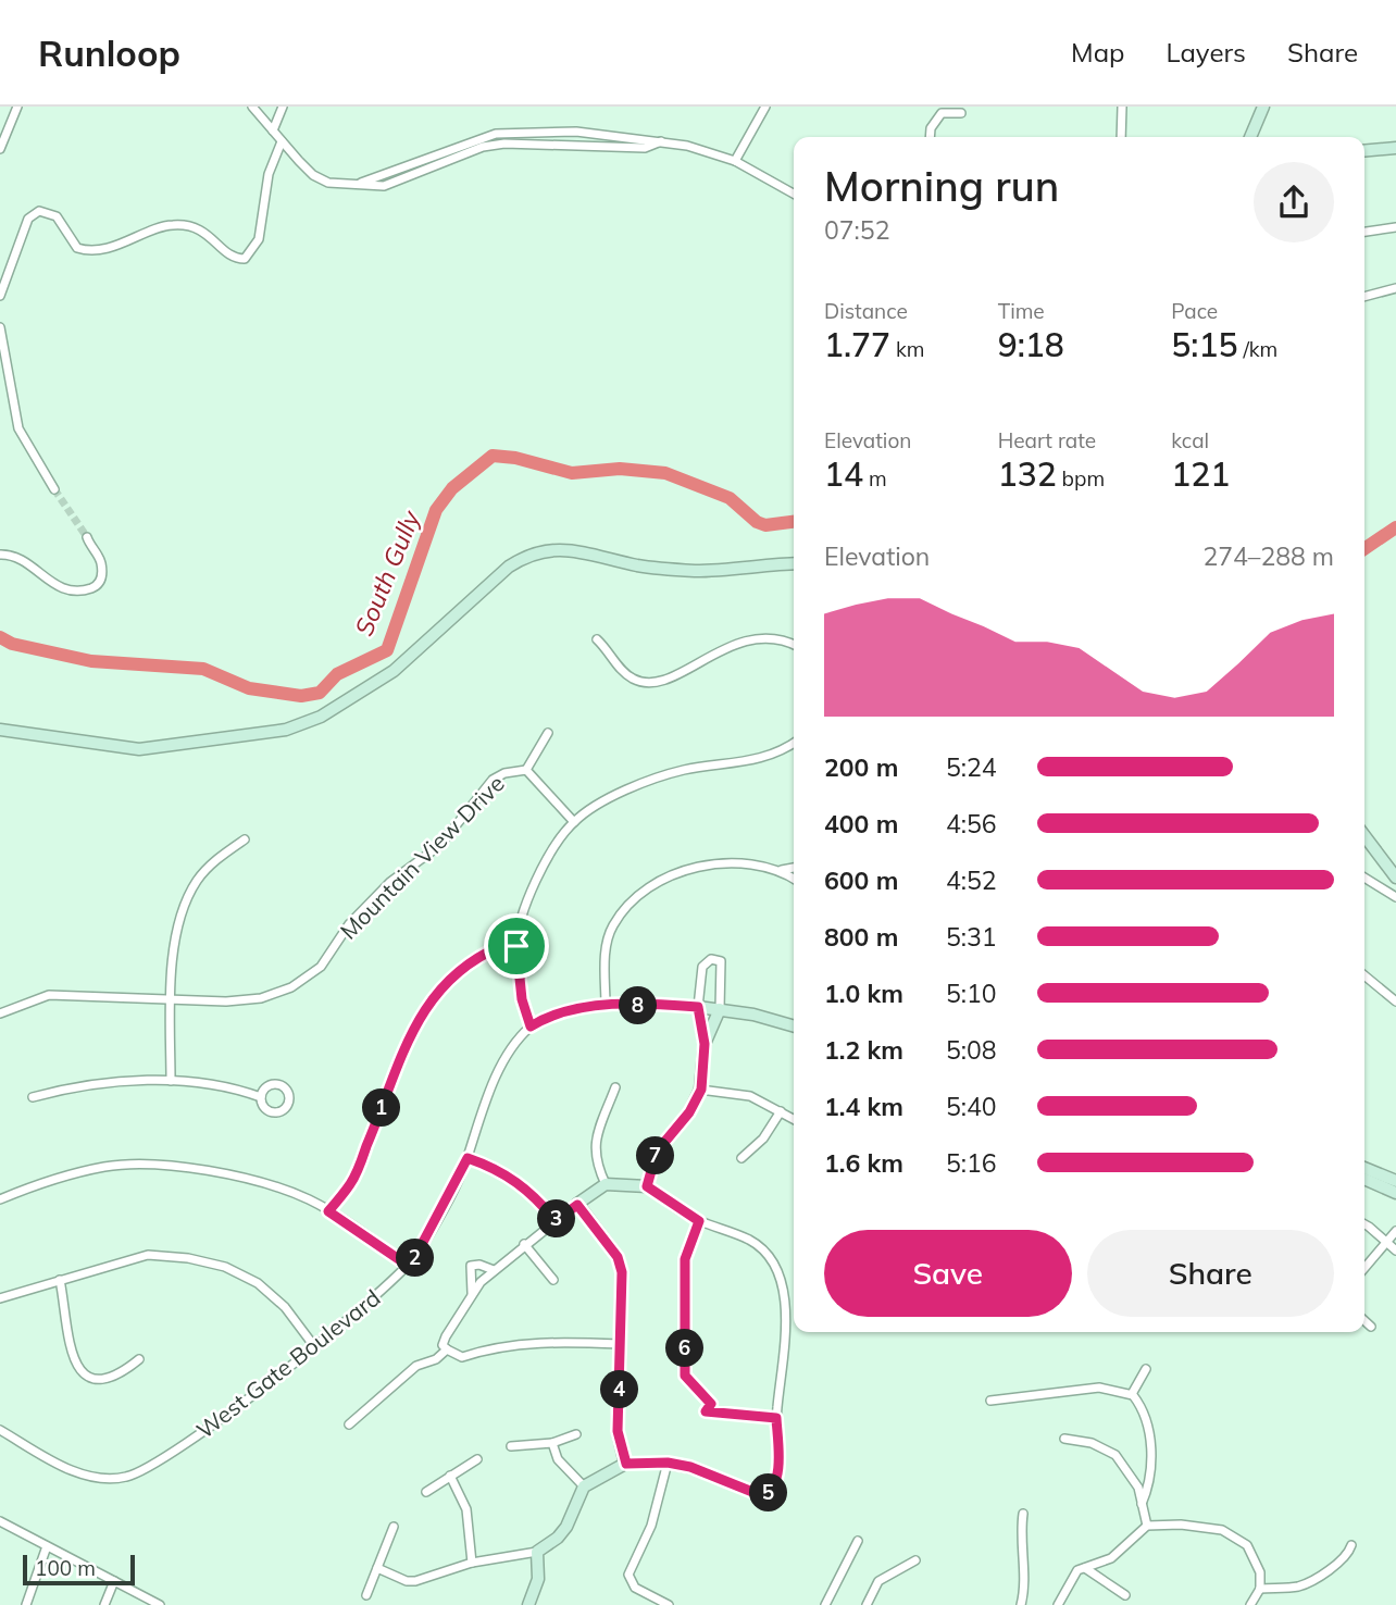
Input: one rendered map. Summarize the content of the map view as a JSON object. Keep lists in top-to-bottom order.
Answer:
{
  "streets": {
    "street": ["Mountain View Drive", "West Gate Boulevard"]
  },
  "water": ["South Gully"],
  "scale_bar": "100 m",
  "page": {
    "header": "Runloop",
    "nav": ["Map", "Layers", "Share"],
    "heading": ["Morning run", "07:52"],
    "stats": [
      ["Distance", "1.77 km"],
      ["Time", "9:18"],
      ["Pace", "5:15 /km"],
      ["Elevation", "14 m"],
      ["Heart rate", "132 bpm"],
      ["kcal", "121"]
    ],
    "chart": ["Elevation", "274–288 m"],
    "list": [
      {
        "name": "200 m",
        "note": "5:24"
      },
      {
        "name": "400 m",
        "note": "4:56"
      },
      {
        "name": "600 m",
        "note": "4:52"
      },
      {
        "name": "800 m",
        "note": "5:31"
      },
      {
        "name": "1.0 km",
        "note": "5:10"
      },
      {
        "name": "1.2 km",
        "note": "5:08"
      },
      {
        "name": "1.4 km",
        "note": "5:40"
      },
      {
        "name": "1.6 km",
        "note": "5:16"
      }
    ],
    "pins": [
      "8",
      "1",
      "7",
      "3",
      "2",
      "6",
      "4",
      "5"
    ],
    "buttons": ["Save", "Share"],
    "scale": "100 m"
  }
}
